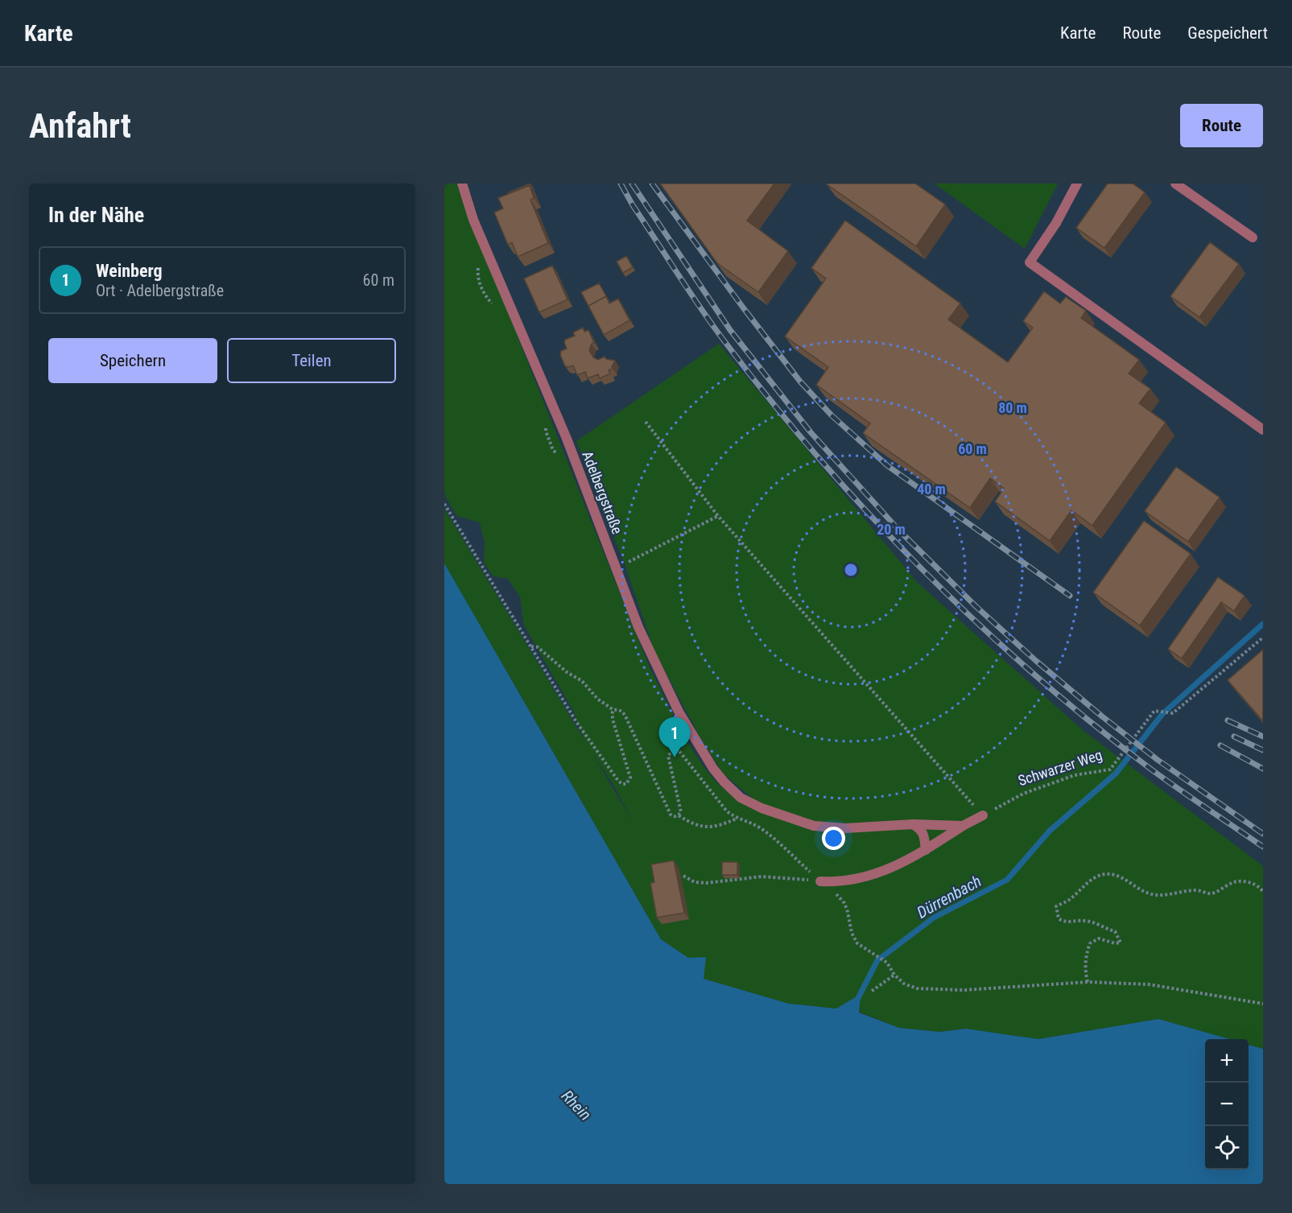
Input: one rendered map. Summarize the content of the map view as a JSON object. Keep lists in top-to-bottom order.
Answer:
{
  "streets": {
    "street": ["Adelbergstraße"],
    "path": ["Schwarzer Weg"]
  },
  "water": ["Dürrenbach", "Rhein"],
  "page": {
    "header": "Karte",
    "nav": ["Karte", "Route", "Gespeichert"],
    "buttons": [
      "Route",
      ["Speichern", "Teilen"]
    ],
    "title": "Anfahrt",
    "heading": "In der Nähe",
    "list": [
      {
        "mark": "1",
        "name": "Weinberg",
        "note": "Ort · Adelbergstraße",
        "value": "60 m"
      }
    ],
    "pins": "1",
    "map_buttons": ["+", "−"]
  },
  "rings": [
    "80 m",
    "60 m",
    "40 m",
    "20 m"
  ]
}
